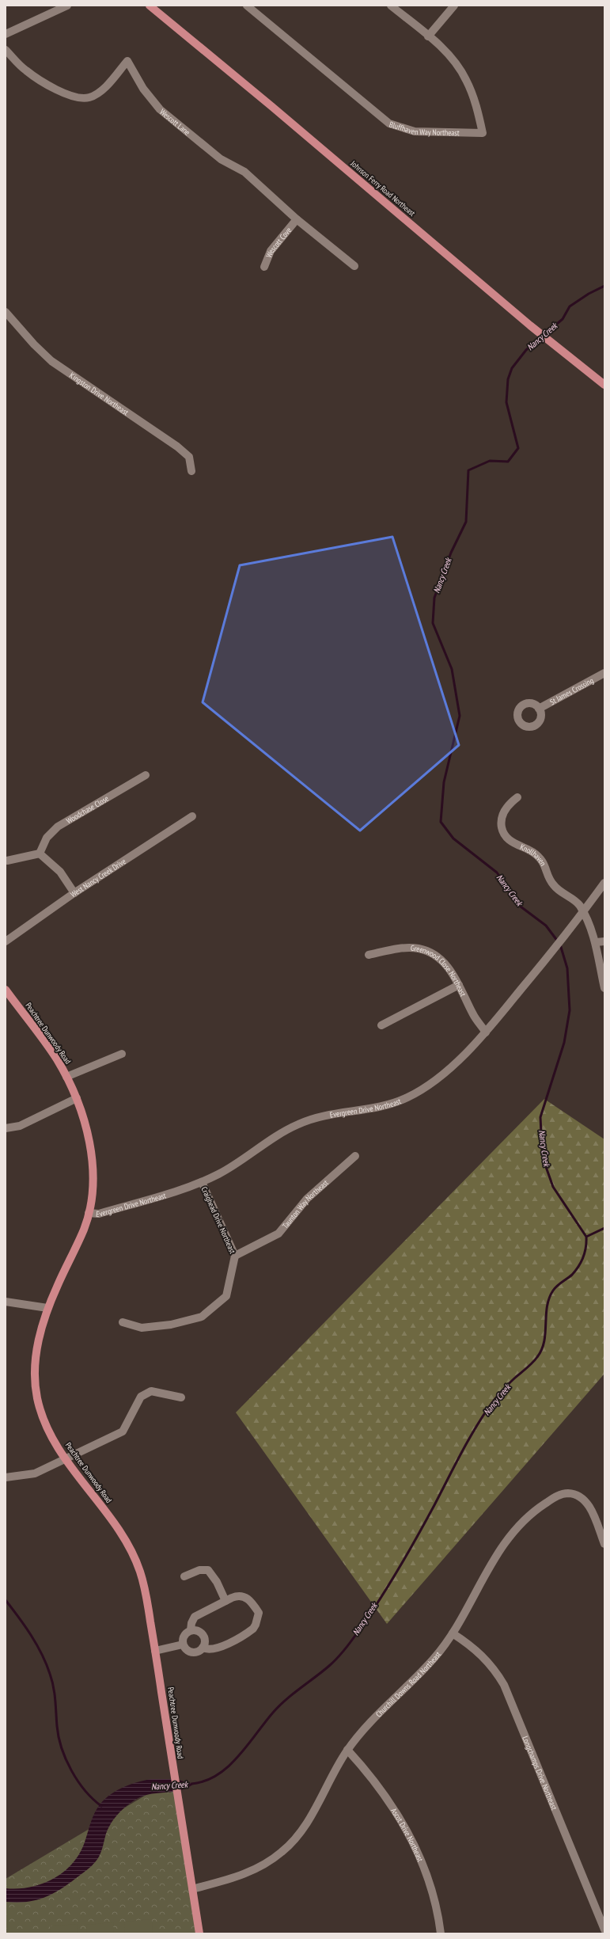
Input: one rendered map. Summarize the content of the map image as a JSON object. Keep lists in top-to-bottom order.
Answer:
{
  "streets": {
    "main road": ["Johnson Ferry Road Northeast", "Peachtree Dunwoody Road"],
    "street": [
      "Wescott Lane",
      "Bluffhaven Way Northeast",
      "Wescott Cove",
      "Kingston Drive Northeast",
      "St James Crossing",
      "Woodchase Close",
      "Knollhaven",
      "West Nancy Creek Drive",
      "Greenwood Close Northeast",
      "Evergreen Drive Northeast",
      "Taunton Way Northeast",
      "Craighead Drive Northeast",
      "Churchill Downs Road Northeast",
      "Longchamps Drive Northeast",
      "Ascot Drive Northeast"
    ]
  },
  "crossings": [
    ["Wescott Lane", "Wescott Cove"],
    ["Knollhaven", "Evergreen Drive Northeast"],
    ["Greenwood Close Northeast", "Evergreen Drive Northeast"],
    ["Peachtree Dunwoody Road", "Evergreen Drive Northeast"],
    ["Peachtree Dunwoody Road", "Churchill Downs Road Northeast"],
    ["Evergreen Drive Northeast", "Craighead Drive Northeast"],
    ["Taunton Way Northeast", "Craighead Drive Northeast"],
    ["Churchill Downs Road Northeast", "Longchamps Drive Northeast"],
    ["Churchill Downs Road Northeast", "Ascot Drive Northeast"]
  ],
  "water": ["Nancy Creek"]
}
